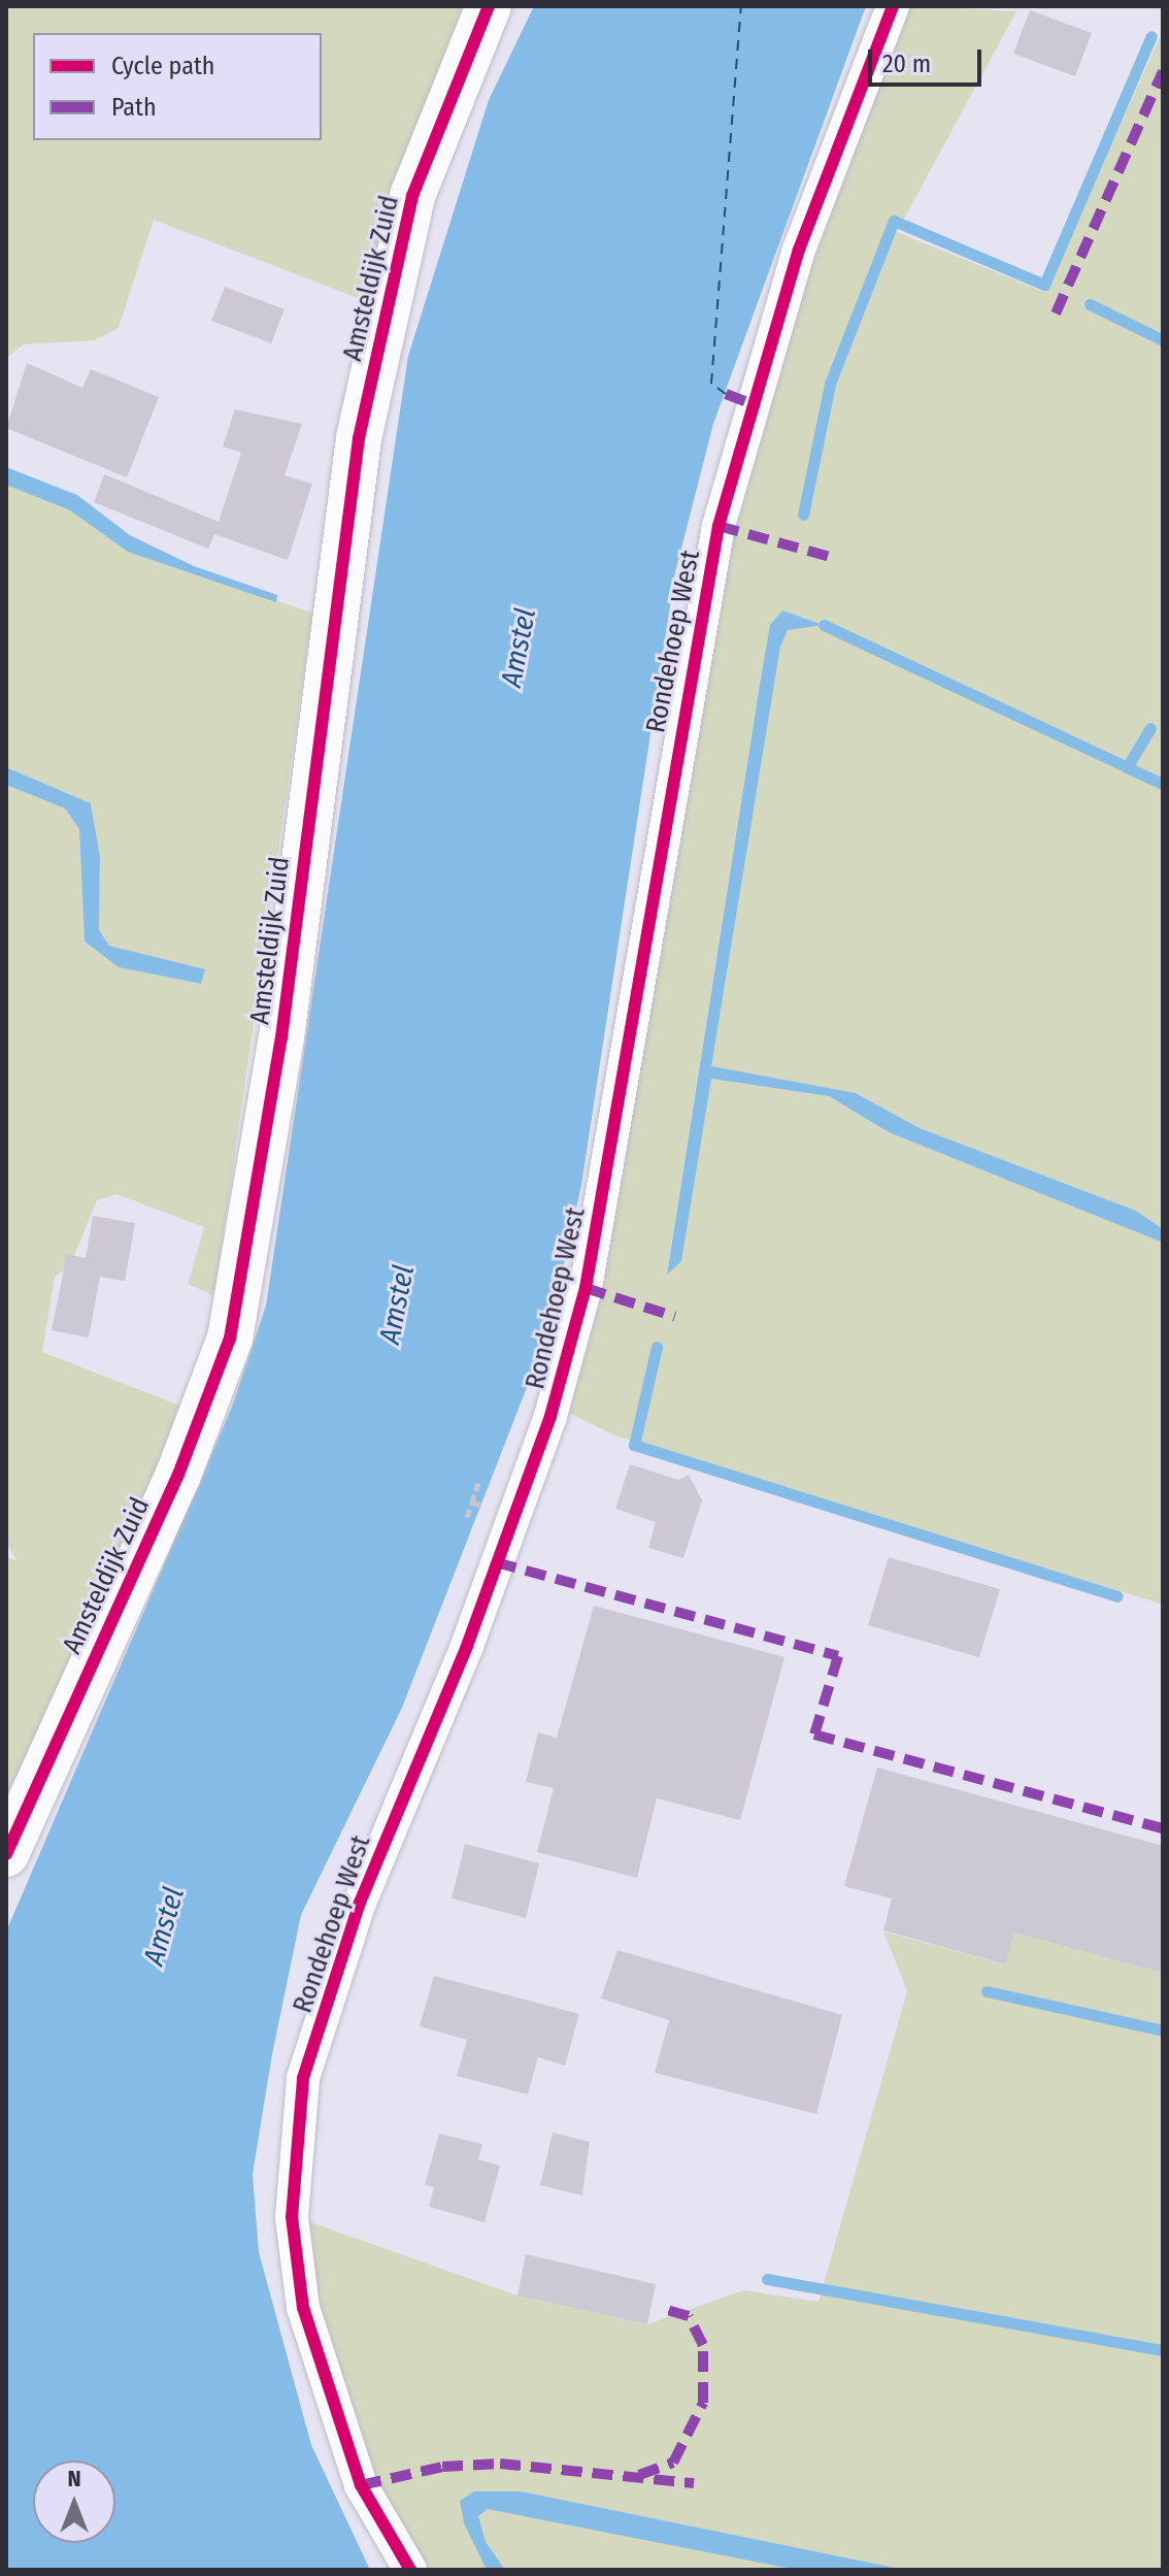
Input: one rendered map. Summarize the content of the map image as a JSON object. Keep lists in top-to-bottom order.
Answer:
{
  "streets": {
    "street": ["Amsteldijk Zuid", "Rondehoep West"]
  },
  "water": ["Amstel"],
  "legend": ["Cycle path", "Path"],
  "scale_bar": "20 m",
  "north": "top"
}
